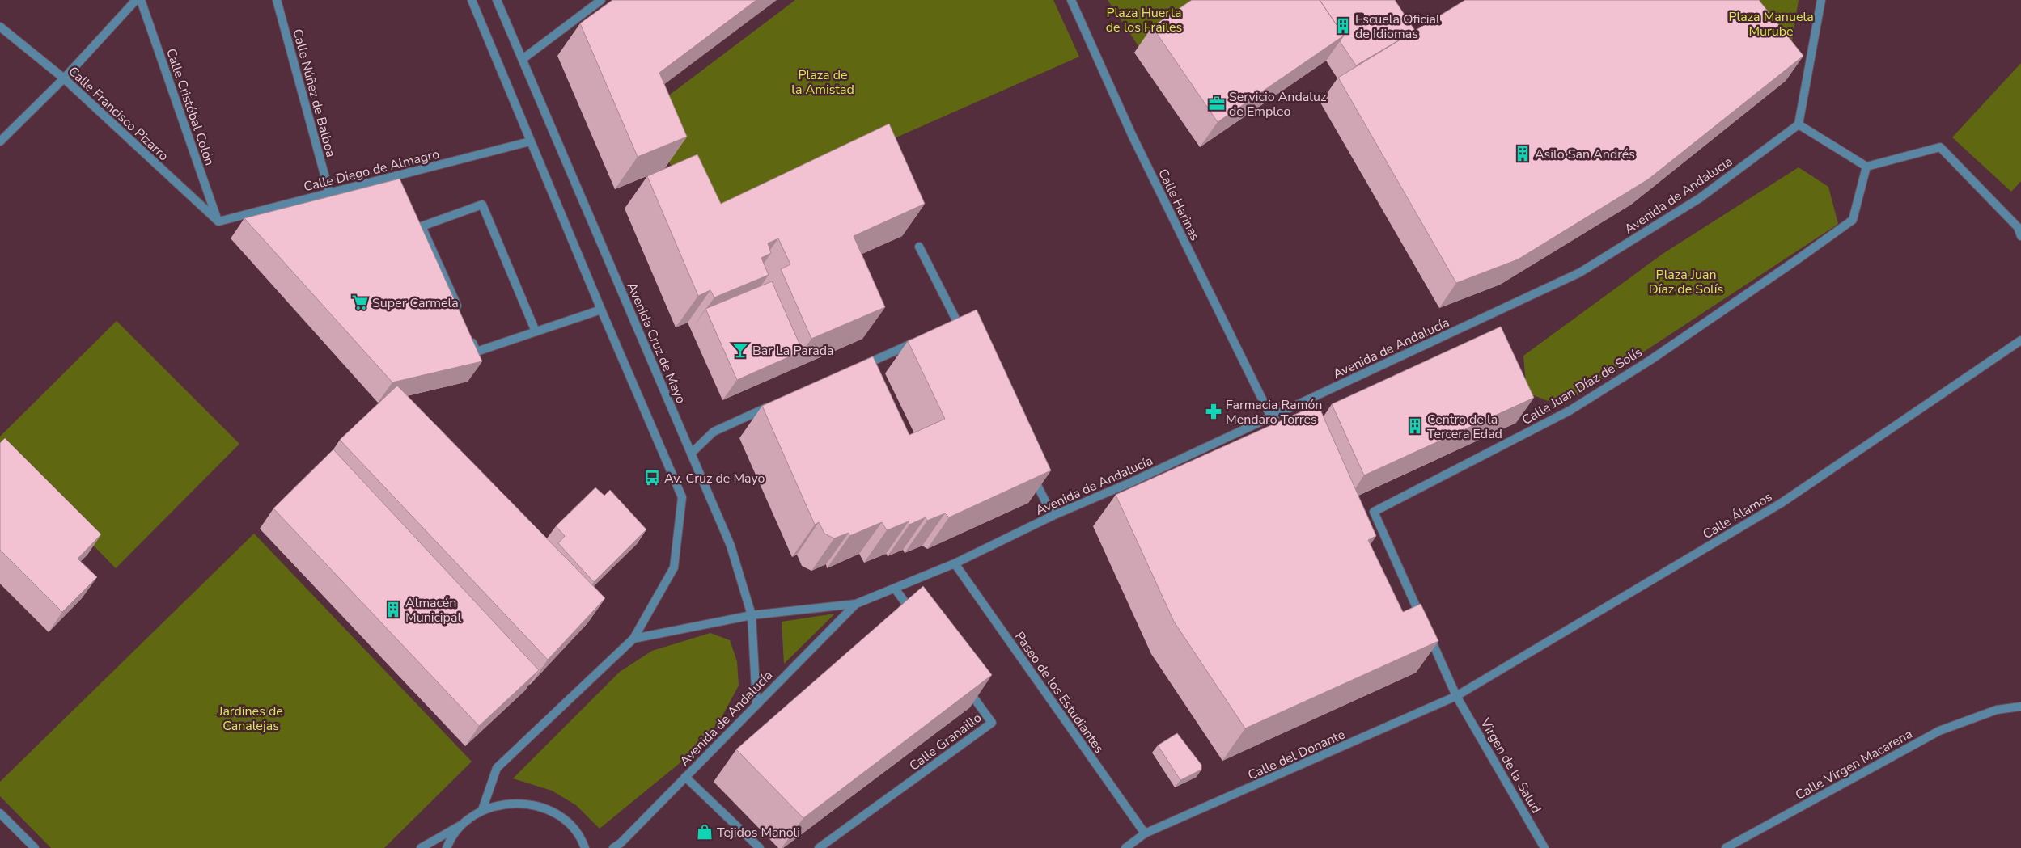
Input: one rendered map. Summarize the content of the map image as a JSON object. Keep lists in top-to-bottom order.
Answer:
{
  "streets": {
    "street": [
      "Calle Núñez de Balboa",
      "Calle Cristóbal Colón",
      "Calle Francisco Pizarro",
      "Calle Diego de Almagro",
      "Avenida de Andalucía",
      "Calle Harinas",
      "Avenida Cruz de Mayo",
      "Calle Juan Díaz de Solís",
      "Calle Álamos",
      "Paseo de los Estudiantes",
      "Calle Granaillo",
      "Calle del Donante",
      "Calle Virgen Macarena",
      "Virgen de la Salud"
    ]
  },
  "crossings": [
    ["Calle Núñez de Balboa", "Calle Diego de Almagro"],
    ["Calle Cristóbal Colón", "Calle Francisco Pizarro"],
    ["Calle Cristóbal Colón", "Calle Diego de Almagro"],
    ["Calle Francisco Pizarro", "Calle Diego de Almagro"],
    ["Avenida de Andalucía", "Calle Harinas"],
    ["Avenida de Andalucía", "Avenida Cruz de Mayo"],
    ["Avenida de Andalucía", "Paseo de los Estudiantes"],
    ["Calle Juan Díaz de Solís", "Calle Álamos"],
    ["Calle Juan Díaz de Solís", "Calle del Donante"],
    ["Calle Juan Díaz de Solís", "Virgen de la Salud"],
    ["Calle Álamos", "Calle del Donante"],
    ["Calle Álamos", "Virgen de la Salud"],
    ["Paseo de los Estudiantes", "Calle del Donante"],
    ["Calle del Donante", "Virgen de la Salud"]
  ],
  "parks": [
    "Plaza Huerta de los Frailes",
    "Plaza Manuela Murube",
    "Plaza de la Amistad",
    "Plaza Juan Díaz de Solís",
    "Jardines de Canalejas"
  ],
  "places": {
    "building": [
      "Escuela Oficial de Idiomas",
      "Asilo San Andrés",
      "Centro de la Tercera Edad",
      "Almacén Municipal"
    ],
    "office": ["Servicio Andaluz de Empleo"],
    "supermarket": ["Super Carmela"],
    "bar": ["Bar La Parada"],
    "pharmacy": ["Farmacia Ramón Mendaro Torres"],
    "bus stop": ["Av. Cruz de Mayo"],
    "shop": ["Tejidos Manoli"]
  }
}
